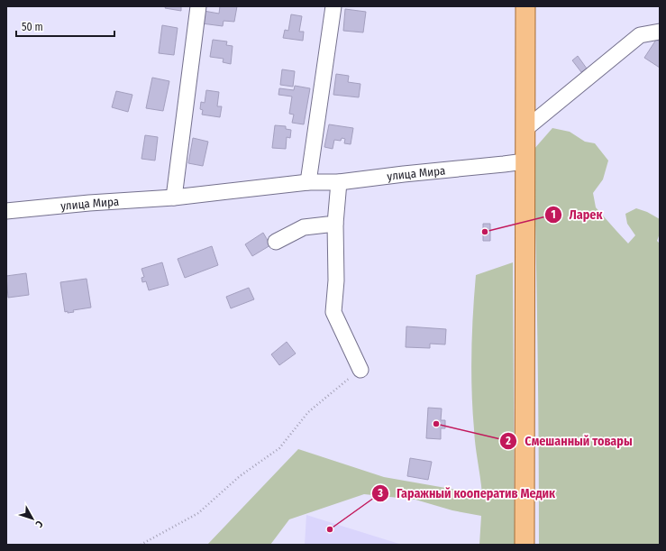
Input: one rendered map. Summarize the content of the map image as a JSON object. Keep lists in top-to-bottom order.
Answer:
{
  "streets": {
    "street": ["улица Мира"]
  },
  "places": ["Ларек", "Смешанный товары", "Гаражный кооператив Медик"],
  "scale_bar": "50 m",
  "north": "bottom right"
}
